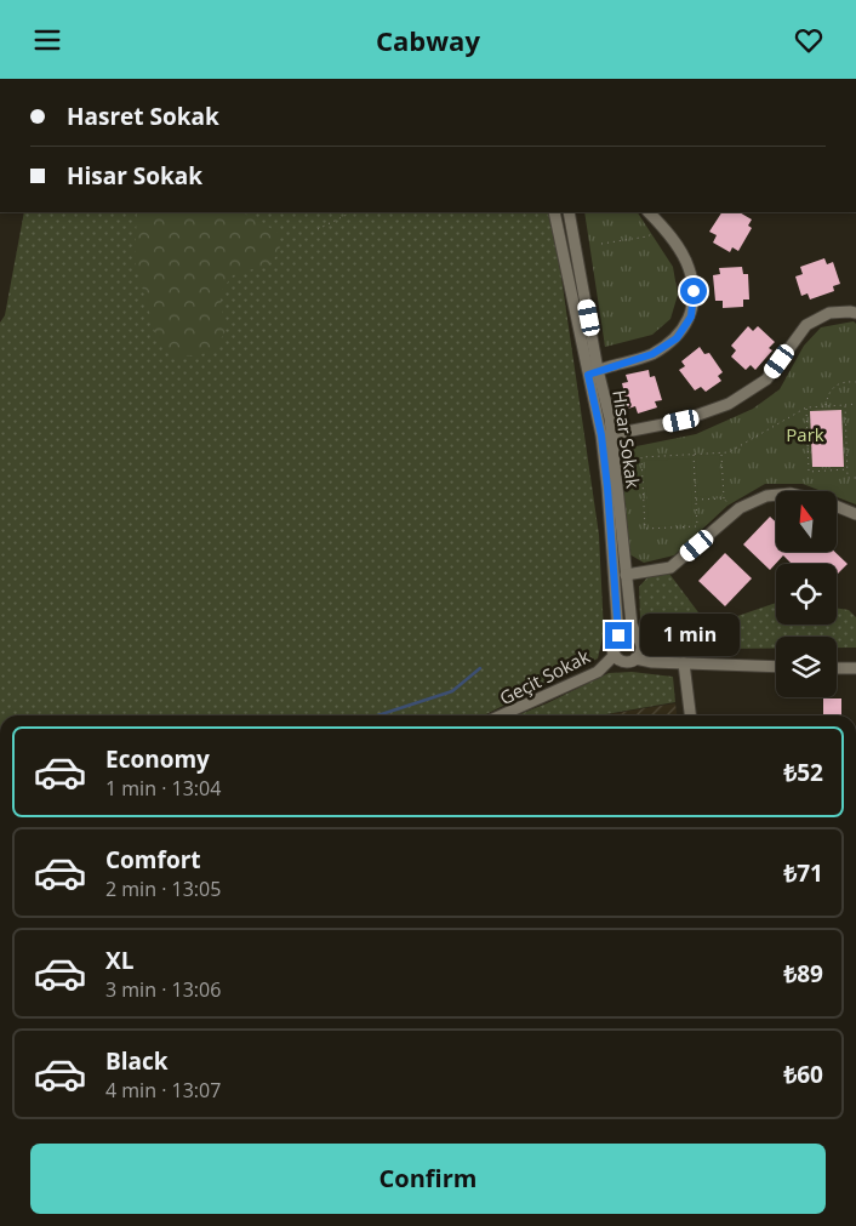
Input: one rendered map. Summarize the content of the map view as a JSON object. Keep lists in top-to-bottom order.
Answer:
{
  "streets": {
    "street": ["Hisar Sokak", "Geçit Sokak"]
  },
  "crossings": [
    ["Hisar Sokak", "Geçit Sokak"]
  ],
  "parks": ["Park"],
  "north": "top",
  "page": {
    "header": "Cabway",
    "banner": ["Hasret Sokak", "Hisar Sokak"],
    "bubble": "1 min",
    "list": [
      {
        "name": "Economy",
        "note": "1 min · 13:04",
        "value": "₺52"
      },
      {
        "name": "Comfort",
        "note": "2 min · 13:05",
        "value": "₺71"
      },
      {
        "name": "XL",
        "note": "3 min · 13:06",
        "value": "₺89"
      },
      {
        "name": "Black",
        "note": "4 min · 13:07",
        "value": "₺60"
      }
    ],
    "buttons": "Confirm"
  }
}
